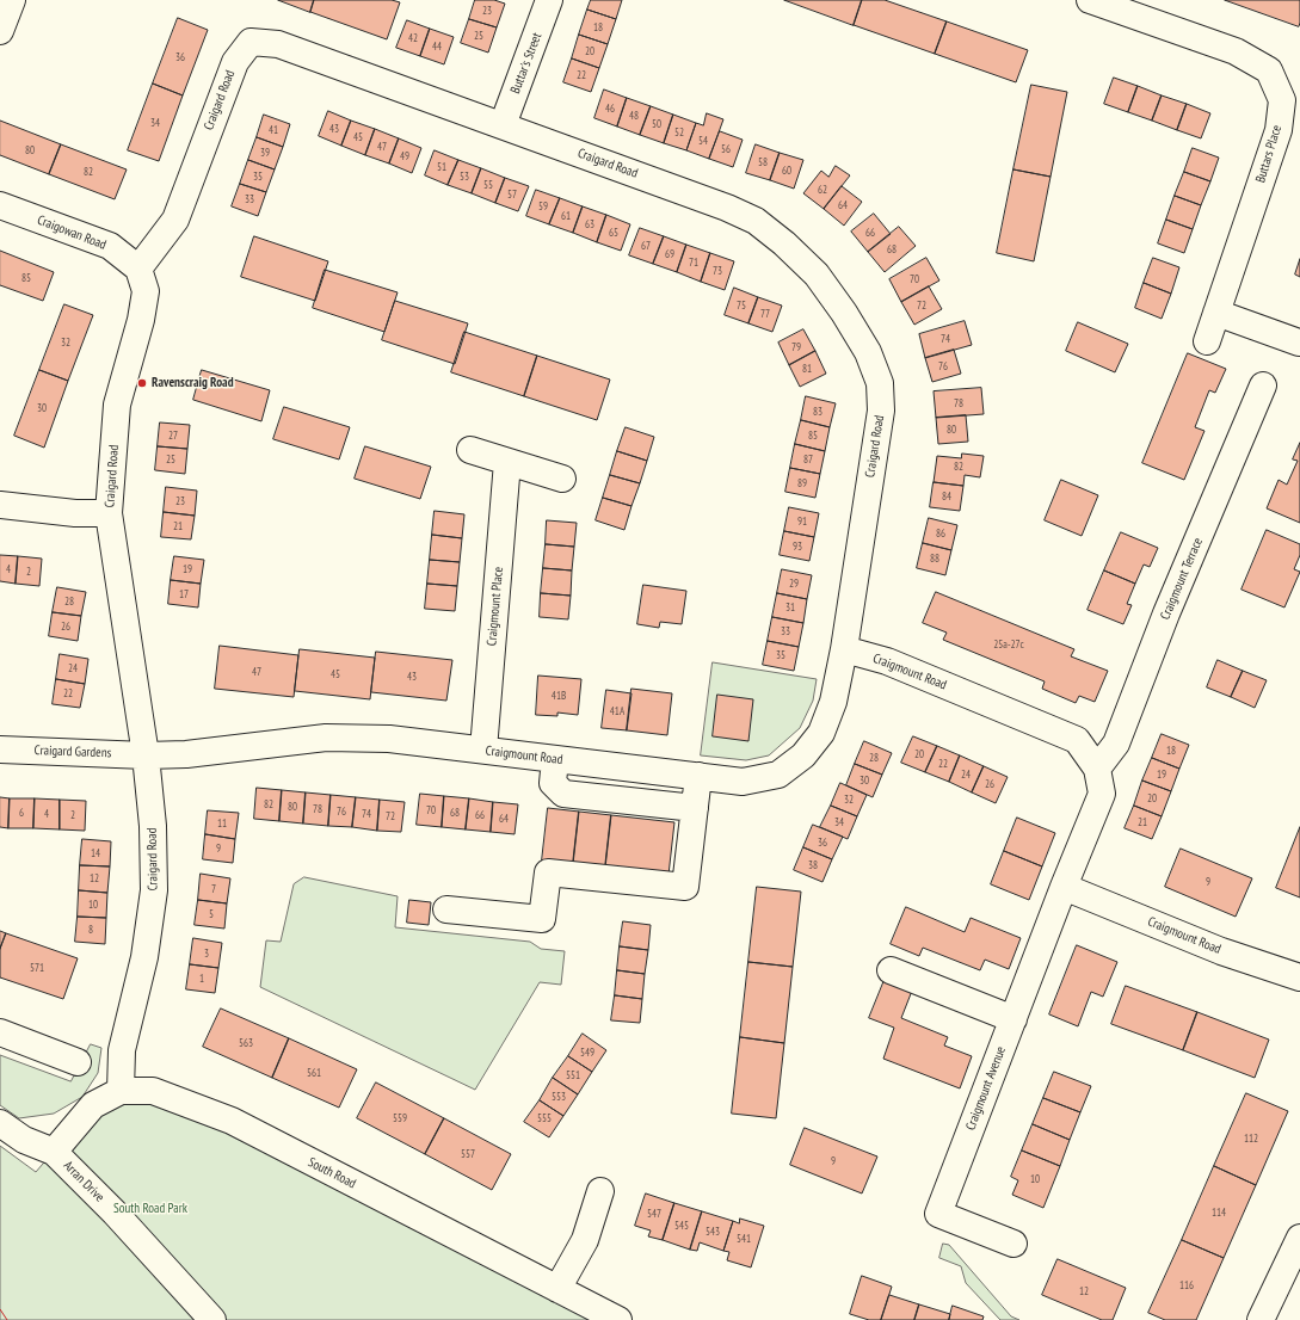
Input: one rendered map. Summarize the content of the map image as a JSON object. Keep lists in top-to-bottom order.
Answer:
{
  "streets": {
    "street": [
      "Buttar's Street",
      "Craigard Road",
      "Buttars Place",
      "Craigowan Road",
      "Craigmount Terrace",
      "Craigmount Place",
      "Craigmount Road",
      "Craigard Gardens",
      "Craigmount Avenue",
      "South Road",
      "Arran Drive"
    ]
  },
  "crossings": [
    ["Buttar's Street", "Craigard Road"],
    ["Craigard Road", "Craigowan Road"],
    ["Craigard Road", "Craigmount Road"],
    ["Craigard Road", "Craigard Gardens"],
    ["Craigard Road", "South Road"],
    ["Craigmount Terrace", "Craigmount Road"],
    ["Craigmount Place", "Craigmount Road"],
    ["Craigmount Road", "Craigard Gardens"],
    ["Craigmount Road", "Craigmount Avenue"],
    ["South Road", "Arran Drive"]
  ],
  "parks": ["South Road Park"],
  "places": ["Ravenscraig Road"],
  "house_numbers": [
    "23",
    "18",
    "25",
    "42",
    "44",
    "20",
    "36",
    "22",
    "46",
    "48",
    "34",
    "50",
    "43",
    "41",
    "52",
    "45",
    "54",
    "47",
    "56",
    "80",
    "39",
    "49",
    "58",
    "51",
    "60",
    "82",
    "35",
    "53",
    "55",
    "62",
    "57",
    "33",
    "64",
    "59",
    "61",
    "63",
    "65",
    "66",
    "67",
    "68",
    "69",
    "71",
    "73",
    "85",
    "70",
    "75",
    "72",
    "77",
    "74",
    "32",
    "79",
    "76",
    "81",
    "78",
    "30",
    "83",
    "80",
    "27",
    "85",
    "25",
    "87",
    "82",
    "89",
    "84",
    "23",
    "91",
    "21",
    "86",
    "93",
    "88",
    "4",
    "19",
    "2",
    "29",
    "17",
    "28",
    "31",
    "26",
    "33",
    "25a-27c",
    "35",
    "24",
    "47",
    "45",
    "43",
    "22",
    "41B",
    "41A",
    "18",
    "20",
    "28",
    "22",
    "24",
    "19",
    "30",
    "26",
    "20",
    "32",
    "82",
    "80",
    "78",
    "70",
    "76",
    "6",
    "68",
    "4",
    "74",
    "2",
    "66",
    "72",
    "64",
    "34",
    "21",
    "11",
    "36",
    "9",
    "14",
    "38",
    "12",
    "9",
    "7",
    "10",
    "5",
    "8",
    "3",
    "571",
    "1",
    "563",
    "549",
    "561",
    "551",
    "553",
    "559",
    "555",
    "112",
    "557",
    "9",
    "10",
    "114",
    "547",
    "545",
    "543",
    "541",
    "116",
    "12"
  ]
}
